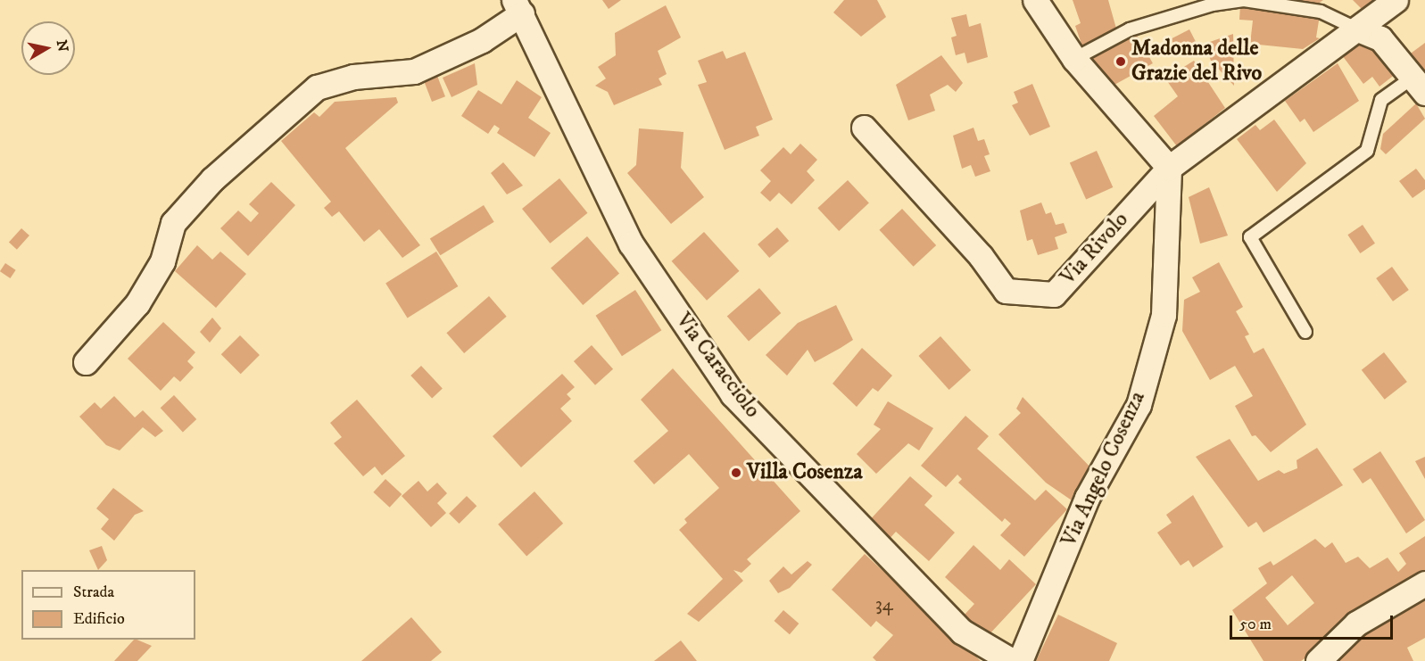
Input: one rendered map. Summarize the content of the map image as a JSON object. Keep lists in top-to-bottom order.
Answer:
{
  "streets": {
    "street": ["Via Rivolo", "Via Caracciolo", "Via Angelo Cosenza"]
  },
  "crossings": [
    ["Via Rivolo", "Via Angelo Cosenza"]
  ],
  "places": ["Madonna delle Grazie del Rivo", "Villa Cosenza"],
  "house_numbers": ["34"],
  "legend": ["Strada", "Edificio"],
  "scale_bar": "50 m",
  "north": "right"
}
